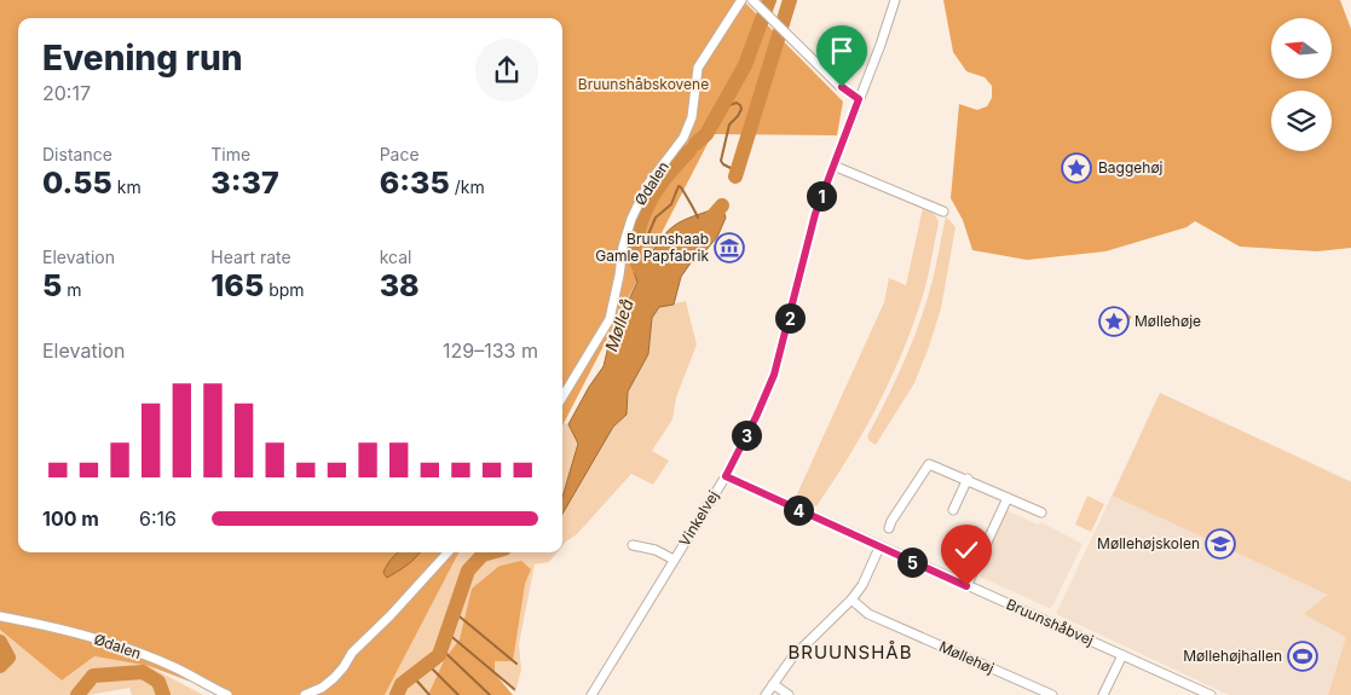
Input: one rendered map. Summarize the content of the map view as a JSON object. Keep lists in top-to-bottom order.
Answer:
{
  "streets": {
    "street": [
      "Ødalen",
      "Vinkelvej",
      "Bruunshåbvej",
      "Møllehøj"
    ]
  },
  "crossings": [
    ["Vinkelvej", "Bruunshåbvej"]
  ],
  "districts": ["BRUUNSHÅB"],
  "water": ["Mølleå"],
  "parks": ["Bruunshåbskovene"],
  "places": {
    "place": ["Baggehøj", "Møllehøje"],
    "museum": ["Bruunshaab Gamle Papfabrik"],
    "school or university": ["Møllehøjskolen"],
    "sports": ["Møllehøjhallen"]
  },
  "north": "left",
  "page": {
    "heading": ["Evening run", "20:17"],
    "stats": [
      ["Distance", "0.55 km"],
      ["Time", "3:37"],
      ["Pace", "6:35 /km"],
      ["Elevation", "5 m"],
      ["Heart rate", "165 bpm"],
      ["kcal", "38"]
    ],
    "pins": [
      "1",
      "2",
      "3",
      "4",
      "5"
    ],
    "chart": ["Elevation", "129–133 m"],
    "list": [
      {
        "name": "100 m",
        "note": "6:16"
      }
    ]
  }
}
